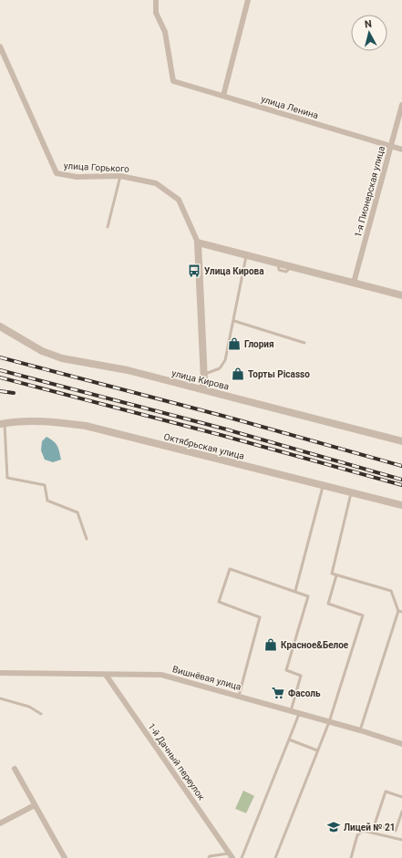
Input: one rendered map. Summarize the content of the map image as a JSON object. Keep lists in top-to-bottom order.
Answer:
{
  "streets": {
    "street": [
      "улица Ленина",
      "улица Горького",
      "1-я Пионерская улица",
      "улица Кирова",
      "Октябрьская улица",
      "Вишнёвая улица",
      "1-й Дачный переулок"
    ]
  },
  "crossings": [
    ["улица Ленина", "1-я Пионерская улица"],
    ["улица Горького", "улица Кирова"],
    ["Вишнёвая улица", "1-й Дачный переулок"]
  ],
  "places": {
    "bus stop": ["Улица Кирова"],
    "shop": ["Глория", "Торты Picasso", "Красное&Белое"],
    "supermarket": ["Фасоль"],
    "school or university": ["Лицей № 21"]
  },
  "north": "top"
}
